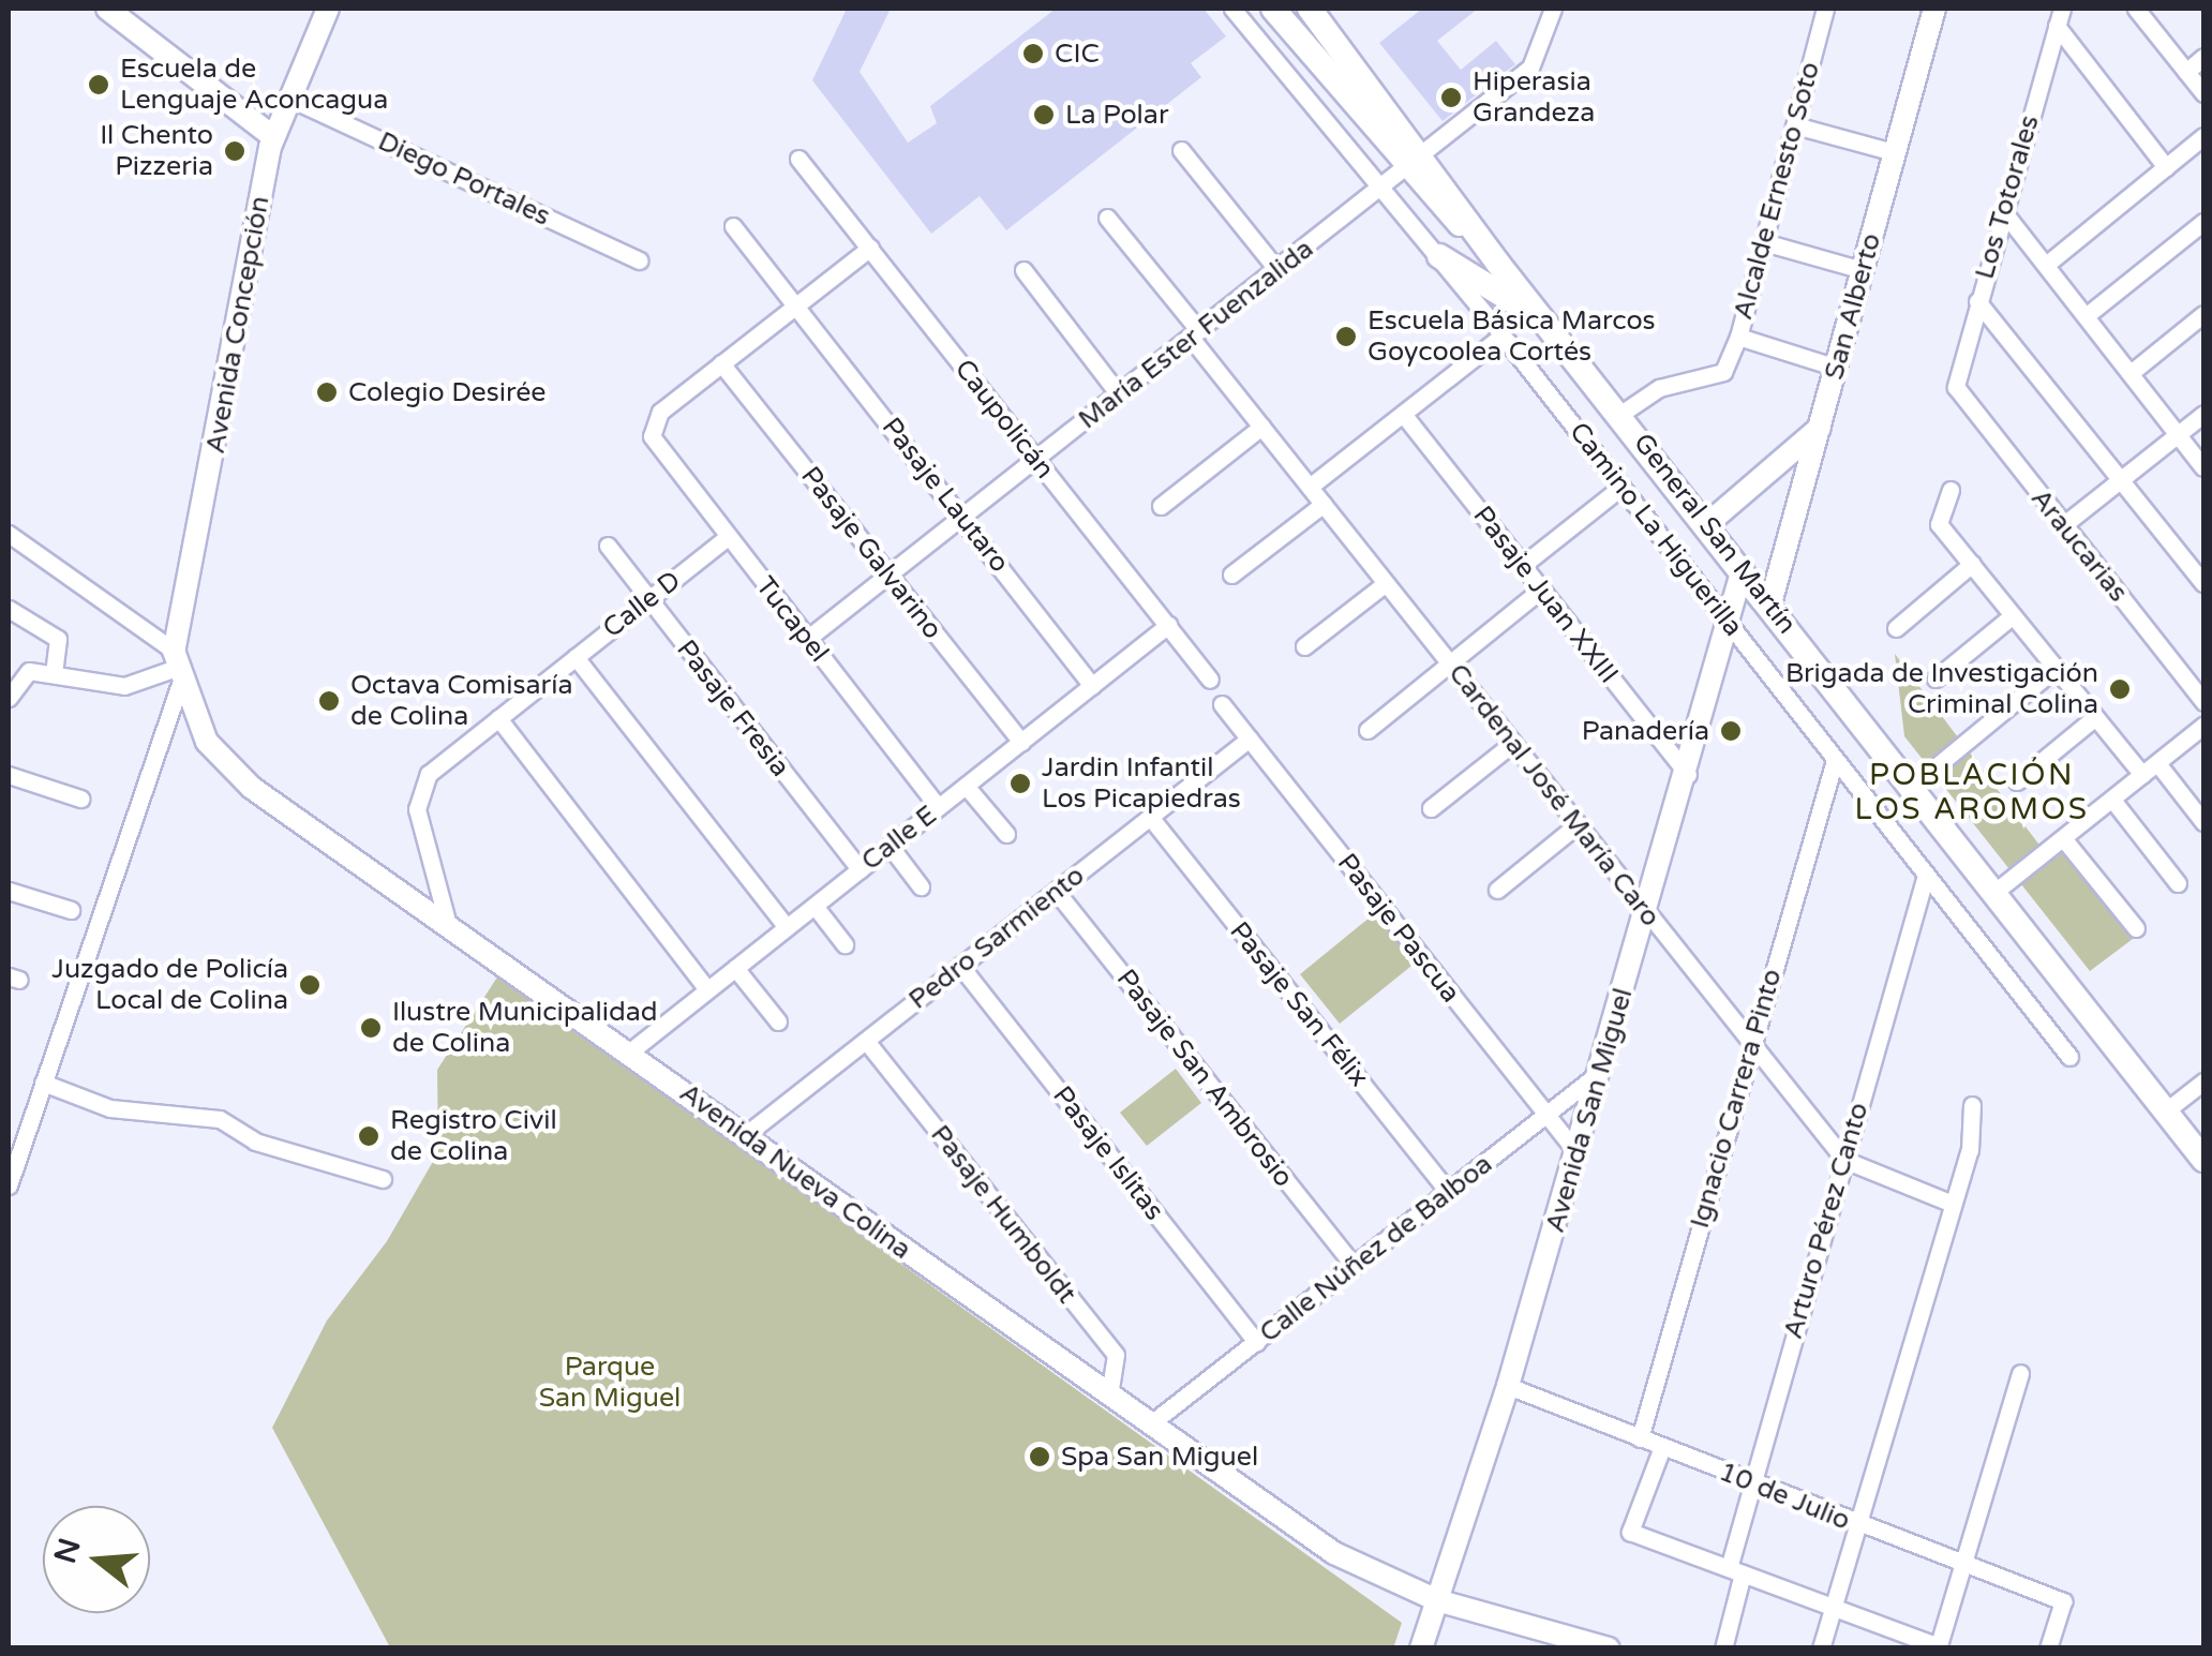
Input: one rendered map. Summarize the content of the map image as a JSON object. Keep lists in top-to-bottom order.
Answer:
{
  "streets": {
    "main road": ["General San Martín"],
    "street": [
      "Diego Portales",
      "Alcalde Ernesto Soto",
      "Los Totorales",
      "San Alberto",
      "Avenida Concepción",
      "María Ester Fuenzalida",
      "Caupolicán",
      "Pasaje Lautaro",
      "Camino La Higuerilla",
      "Araucarias",
      "Pasaje Galvarino",
      "Pasaje Juan XXIII",
      "Calle D",
      "Tucapel",
      "Pasaje Fresia",
      "Cardenal José María Caro",
      "Calle E",
      "Pasaje Pascua",
      "Pedro Sarmiento",
      "Pasaje San Félix",
      "Pasaje San Ambrosio",
      "Ignacio Carrera Pinto",
      "Avenida San Miguel",
      "Pasaje Islitas",
      "Avenida Nueva Colina",
      "Pasaje Humboldt",
      "Arturo Pérez Canto",
      "Calle Núñez de Balboa",
      "10 de Julio"
    ]
  },
  "crossings": [
    ["Diego Portales", "Avenida Concepción"],
    ["Alcalde Ernesto Soto", "San Alberto"],
    ["Los Totorales", "Araucarias"],
    ["San Alberto", "General San Martín"],
    ["Avenida Concepción", "Avenida Nueva Colina"],
    ["María Ester Fuenzalida", "Caupolicán"],
    ["María Ester Fuenzalida", "Pasaje Lautaro"],
    ["María Ester Fuenzalida", "Camino La Higuerilla"],
    ["María Ester Fuenzalida", "General San Martín"],
    ["María Ester Fuenzalida", "Pasaje Galvarino"],
    ["María Ester Fuenzalida", "Tucapel"],
    ["María Ester Fuenzalida", "Cardenal José María Caro"],
    ["Caupolicán", "Calle E"],
    ["Pasaje Lautaro", "Calle E"],
    ["Camino La Higuerilla", "Ignacio Carrera Pinto"],
    ["Camino La Higuerilla", "Avenida San Miguel"],
    ["Camino La Higuerilla", "Arturo Pérez Canto"],
    ["General San Martín", "Avenida San Miguel"],
    ["Pasaje Galvarino", "Tucapel"],
    ["Pasaje Galvarino", "Calle E"],
    ["Pasaje Juan XXIII", "Avenida San Miguel"],
    ["Calle D", "Tucapel"],
    ["Calle D", "Pasaje Fresia"],
    ["Calle D", "Avenida Nueva Colina"],
    ["Tucapel", "Calle E"],
    ["Pasaje Fresia", "Calle E"],
    ["Cardenal José María Caro", "Ignacio Carrera Pinto"],
    ["Cardenal José María Caro", "Avenida San Miguel"],
    ["Cardenal José María Caro", "Arturo Pérez Canto"],
    ["Calle E", "Avenida Nueva Colina"],
    ["Pasaje Pascua", "Pedro Sarmiento"],
    ["Pasaje Pascua", "Avenida San Miguel"],
    ["Pasaje Pascua", "Calle Núñez de Balboa"],
    ["Pedro Sarmiento", "Pasaje San Félix"],
    ["Pedro Sarmiento", "Pasaje San Ambrosio"],
    ["Pedro Sarmiento", "Pasaje Islitas"],
    ["Pedro Sarmiento", "Avenida Nueva Colina"],
    ["Pedro Sarmiento", "Pasaje Humboldt"],
    ["Pasaje San Félix", "Calle Núñez de Balboa"],
    ["Pasaje San Ambrosio", "Calle Núñez de Balboa"],
    ["Ignacio Carrera Pinto", "10 de Julio"],
    ["Avenida San Miguel", "Avenida Nueva Colina"],
    ["Avenida San Miguel", "Calle Núñez de Balboa"],
    ["Avenida San Miguel", "10 de Julio"],
    ["Pasaje Islitas", "Calle Núñez de Balboa"],
    ["Avenida Nueva Colina", "Pasaje Humboldt"],
    ["Avenida Nueva Colina", "Calle Núñez de Balboa"],
    ["Arturo Pérez Canto", "10 de Julio"]
  ],
  "districts": ["POBLACIÓN LOS AROMOS"],
  "parks": ["Parque San Miguel"],
  "places": [
    "CIC",
    "Escuela de Lenguaje Aconcagua",
    "Hiperasia Grandeza",
    "La Polar",
    "Il Chento Pizzeria",
    "Escuela Básica Marcos Goycoolea Cortés",
    "Colegio Desirée",
    "Brigada de Investigación Criminal Colina",
    "Octava Comisaría de Colina",
    "Panadería",
    "Jardin Infantil Los Picapiedras",
    "Juzgado de Policía Local de Colina",
    "Ilustre Municipalidad de Colina",
    "Registro Civil de Colina",
    "Spa San Miguel"
  ],
  "north": "left"
}
